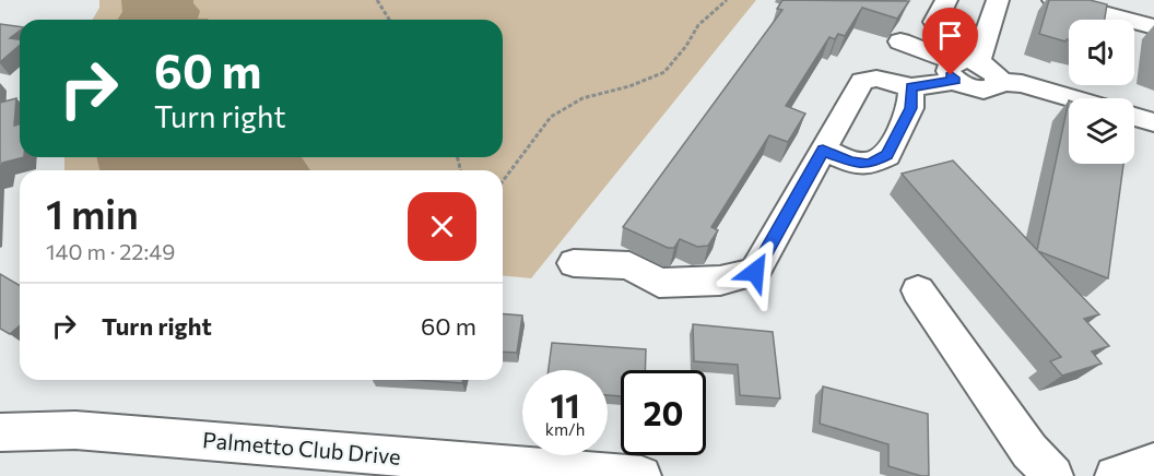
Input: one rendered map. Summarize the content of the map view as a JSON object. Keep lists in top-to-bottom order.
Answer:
{
  "streets": {
    "street": ["Palmetto Club Drive"]
  },
  "page": {
    "turn": ["60 m", "Turn right"],
    "heading": ["1 min", "140 m · 22:49"],
    "list": [
      {
        "name": "Turn right",
        "value": "60 m"
      }
    ],
    "speed": "11 km/h",
    "limit": "20"
  }
}
